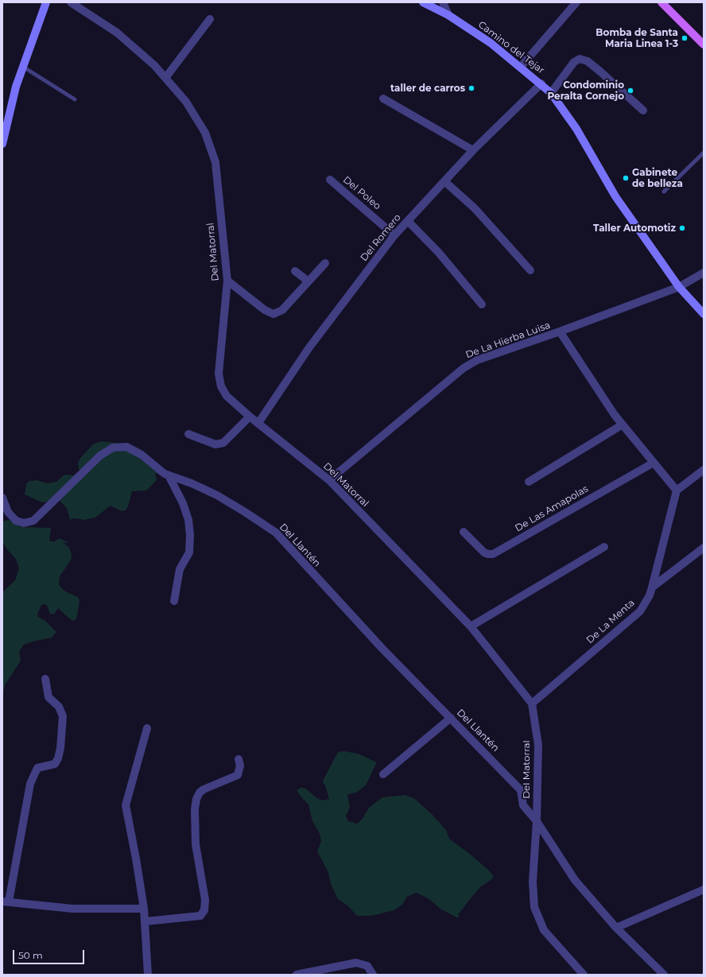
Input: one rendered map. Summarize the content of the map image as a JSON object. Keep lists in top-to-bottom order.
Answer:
{
  "streets": {
    "street": [
      "Camino del Tejar",
      "Del Poleo",
      "Del Romero",
      "Del Matorral",
      "De La Hierba Luisa",
      "De Las Amapolas",
      "Del Llantén",
      "De La Menta"
    ]
  },
  "crossings": [
    ["Camino del Tejar", "Del Romero"],
    ["Camino del Tejar", "De La Hierba Luisa"],
    ["Del Poleo", "Del Romero"],
    ["Del Romero", "Del Matorral"],
    ["Del Matorral", "De La Hierba Luisa"],
    ["Del Matorral", "Del Llantén"],
    ["Del Matorral", "De La Menta"]
  ],
  "places": [
    "Bomba de Santa Maria Linea 1-3",
    "taller de carros",
    "Condominio Peralta Cornejo",
    "Gabinete de belleza",
    "Taller Automotiz"
  ],
  "scale_bar": "50 m"
}
